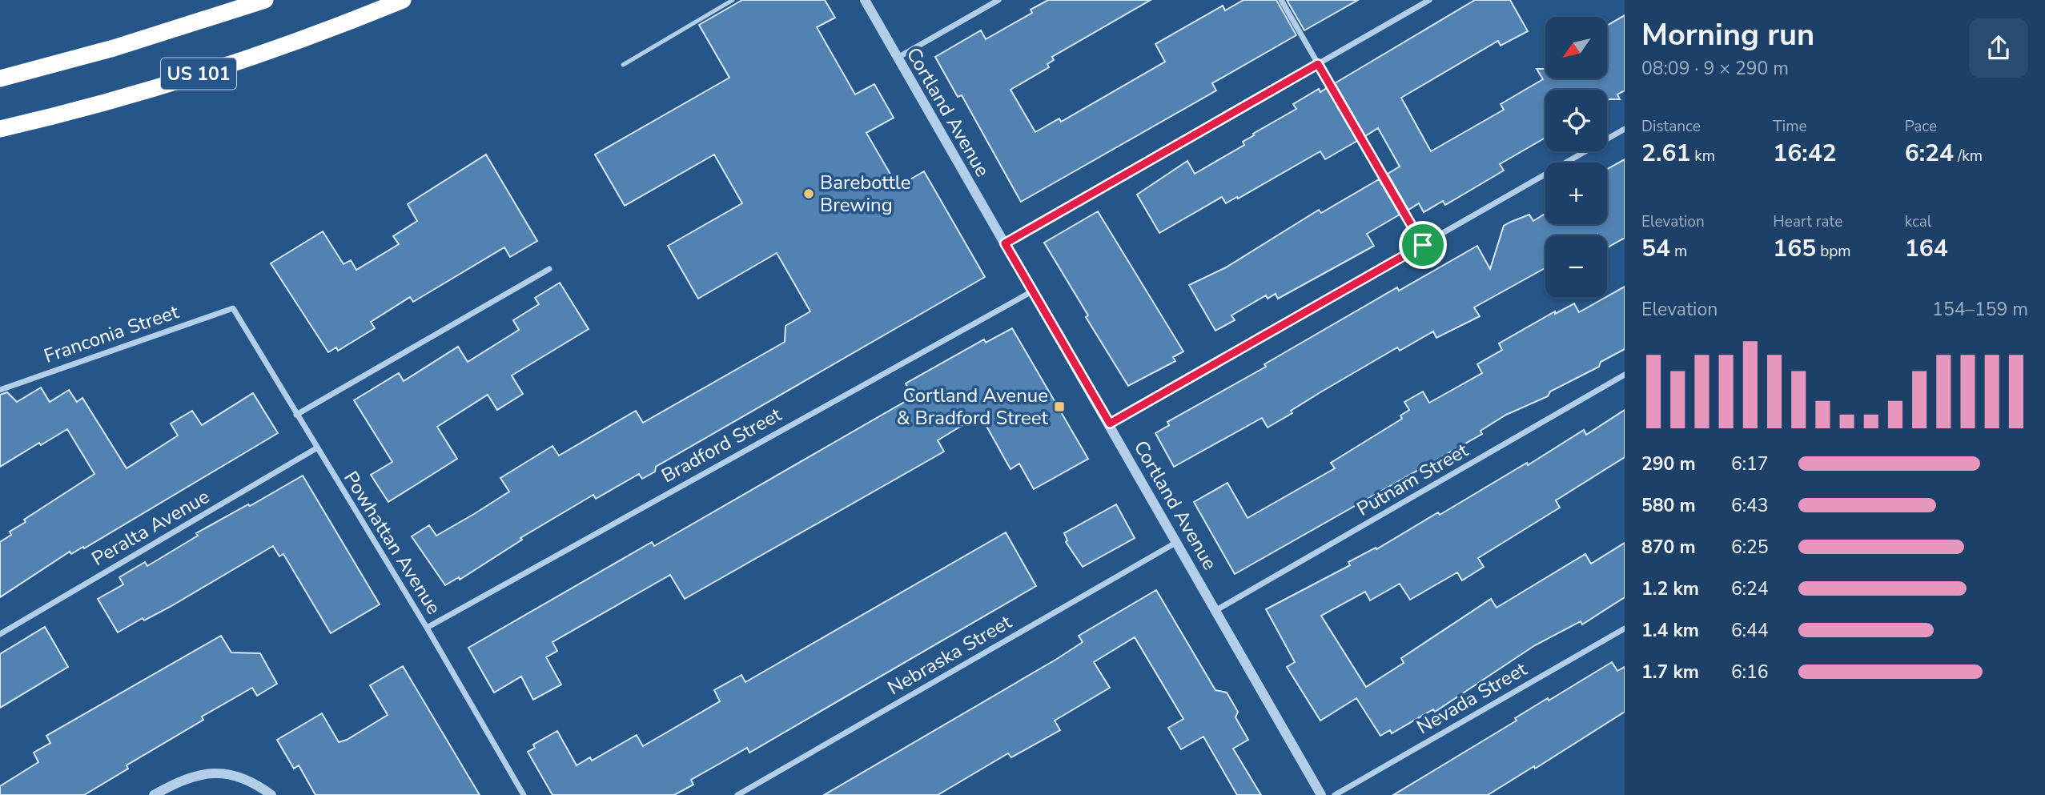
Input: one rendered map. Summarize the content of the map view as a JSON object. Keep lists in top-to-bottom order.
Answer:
{
  "streets": {
    "highway": ["US 101"],
    "street": [
      "Cortland Avenue",
      "Franconia Street",
      "Bradford Street",
      "Putnam Street",
      "Peralta Avenue",
      "Powhattan Avenue",
      "Nebraska Street",
      "Nevada Street"
    ]
  },
  "crossings": [
    ["Cortland Avenue", "Bradford Street"],
    ["Cortland Avenue", "Putnam Street"],
    ["Cortland Avenue", "Nebraska Street"],
    ["Franconia Street", "Powhattan Avenue"],
    ["Bradford Street", "Powhattan Avenue"],
    ["Peralta Avenue", "Powhattan Avenue"]
  ],
  "places": {
    "other": ["Barebottle Brewing"],
    "transit": ["Cortland Avenue & Bradford Street"]
  },
  "north": "bottom left",
  "page": {
    "heading": ["Morning run", "08:09 · 9 × 290 m"],
    "map_buttons": ["+", "−"],
    "stats": [
      ["Distance", "2.61 km"],
      ["Time", "16:42"],
      ["Pace", "6:24 /km"],
      ["Elevation", "54 m"],
      ["Heart rate", "165 bpm"],
      ["kcal", "164"]
    ],
    "chart": ["Elevation", "154–159 m"],
    "list": [
      {
        "name": "290 m",
        "note": "6:17"
      },
      {
        "name": "580 m",
        "note": "6:43"
      },
      {
        "name": "870 m",
        "note": "6:25"
      },
      {
        "name": "1.2 km",
        "note": "6:24"
      },
      {
        "name": "1.4 km",
        "note": "6:44"
      },
      {
        "name": "1.7 km",
        "note": "6:16"
      }
    ]
  }
}
